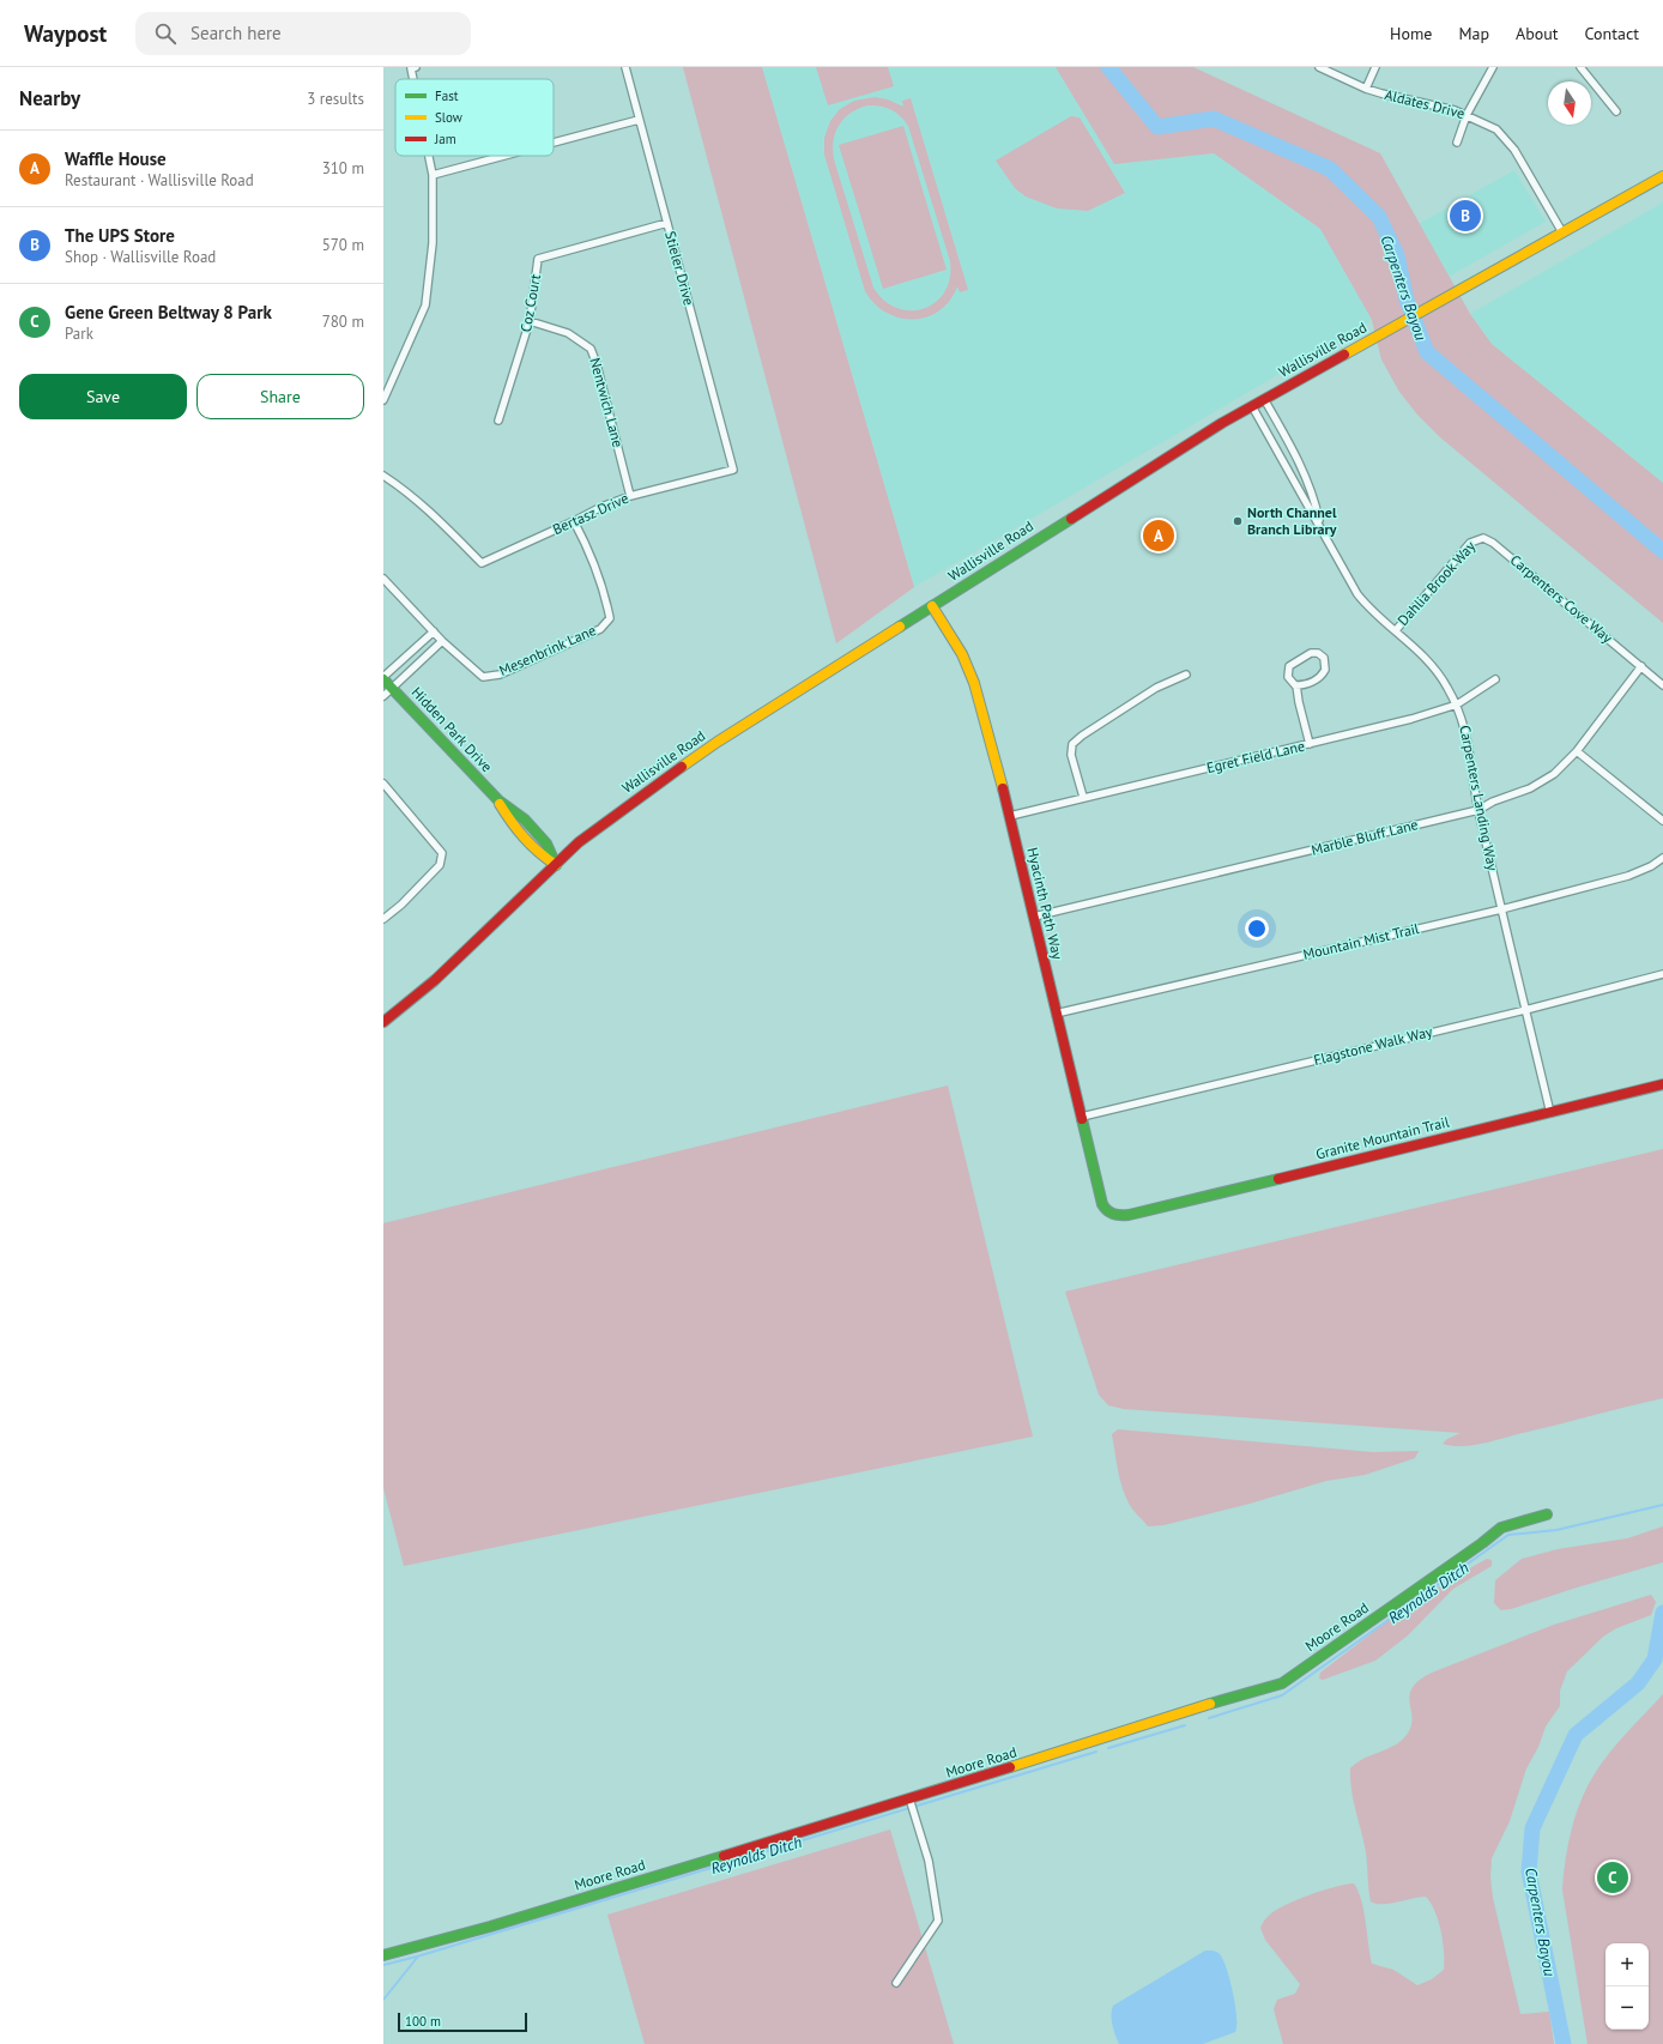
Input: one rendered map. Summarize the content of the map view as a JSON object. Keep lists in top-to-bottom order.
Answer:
{
  "streets": {
    "street": [
      "Aldates Drive",
      "Stieler Drive",
      "Coz Court",
      "Wallisville Road",
      "Nentwich Lane",
      "Bertasz Drive",
      "Dahlia Brook Way",
      "Carpenters Cove Way",
      "Mesenbrink Lane",
      "Hidden Park Drive",
      "Egret Field Lane",
      "Carpenters Landing Way",
      "Marble Bluff Lane",
      "Hyacinth Path Way",
      "Mountain Mist Trail",
      "Flagstone Walk Way",
      "Granite Mountain Trail",
      "Moore Road"
    ]
  },
  "crossings": [
    ["Aldates Drive", "Wallisville Road"],
    ["Stieler Drive", "Coz Court"],
    ["Stieler Drive", "Bertasz Drive"],
    ["Coz Court", "Nentwich Lane"],
    ["Wallisville Road", "Hidden Park Drive"],
    ["Wallisville Road", "Carpenters Landing Way"],
    ["Wallisville Road", "Hyacinth Path Way"],
    ["Nentwich Lane", "Bertasz Drive"],
    ["Bertasz Drive", "Mesenbrink Lane"],
    ["Dahlia Brook Way", "Carpenters Cove Way"],
    ["Dahlia Brook Way", "Carpenters Landing Way"],
    ["Carpenters Cove Way", "Marble Bluff Lane"],
    ["Egret Field Lane", "Carpenters Landing Way"],
    ["Egret Field Lane", "Hyacinth Path Way"],
    ["Carpenters Landing Way", "Marble Bluff Lane"],
    ["Carpenters Landing Way", "Mountain Mist Trail"],
    ["Carpenters Landing Way", "Flagstone Walk Way"],
    ["Carpenters Landing Way", "Granite Mountain Trail"],
    ["Marble Bluff Lane", "Hyacinth Path Way"],
    ["Hyacinth Path Way", "Mountain Mist Trail"],
    ["Hyacinth Path Way", "Flagstone Walk Way"],
    ["Hyacinth Path Way", "Granite Mountain Trail"]
  ],
  "water": ["Carpenters Bayou", "Reynolds Ditch"],
  "places": ["North Channel Branch Library"],
  "legend": ["Fast", "Slow", "Jam"],
  "scale_bar": "100 m",
  "north": "bottom",
  "page": {
    "header": "Waypost",
    "search": "Search here",
    "nav": [
      "Home",
      "Map",
      "About",
      "Contact"
    ],
    "heading": ["Nearby", "3 results"],
    "list": [
      {
        "mark": "A",
        "name": "Waffle House",
        "note": "Restaurant · Wallisville Road",
        "value": "310 m"
      },
      {
        "mark": "B",
        "name": "The UPS Store",
        "note": "Shop · Wallisville Road",
        "value": "570 m"
      },
      {
        "mark": "C",
        "name": "Gene Green Beltway 8 Park",
        "note": "Park",
        "value": "780 m"
      }
    ],
    "pins": ["B", "A", "C"],
    "buttons": ["Save", "Share"],
    "map_buttons": ["+", "−"],
    "scale": "100 m"
  }
}
